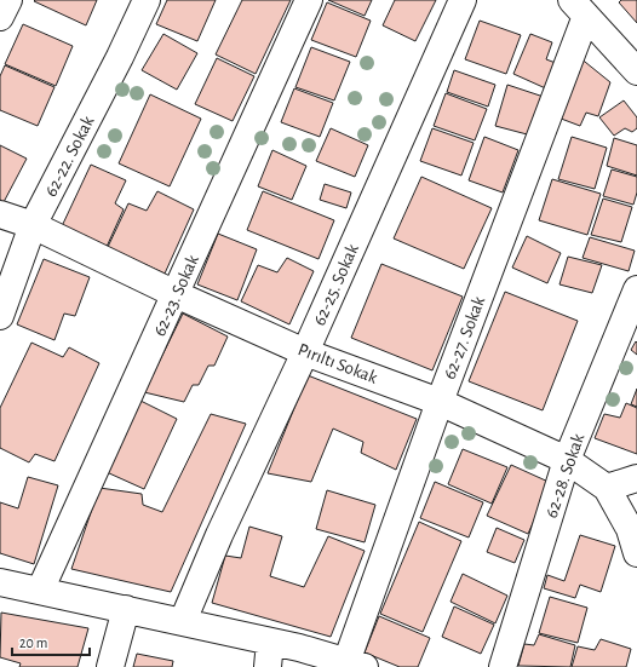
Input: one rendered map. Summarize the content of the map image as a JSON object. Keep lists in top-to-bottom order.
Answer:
{
  "streets": {
    "street": [
      "62-22. Sokak",
      "62-25. Sokak",
      "62-23. Sokak",
      "62-27. Sokak",
      "Pırıltı Sokak",
      "62-28. Sokak"
    ]
  },
  "crossings": [
    ["62-22. Sokak", "Pırıltı Sokak"],
    ["62-25. Sokak", "Pırıltı Sokak"],
    ["62-23. Sokak", "Pırıltı Sokak"],
    ["62-27. Sokak", "Pırıltı Sokak"],
    ["Pırıltı Sokak", "62-28. Sokak"]
  ],
  "scale_bar": "20 m"
}
